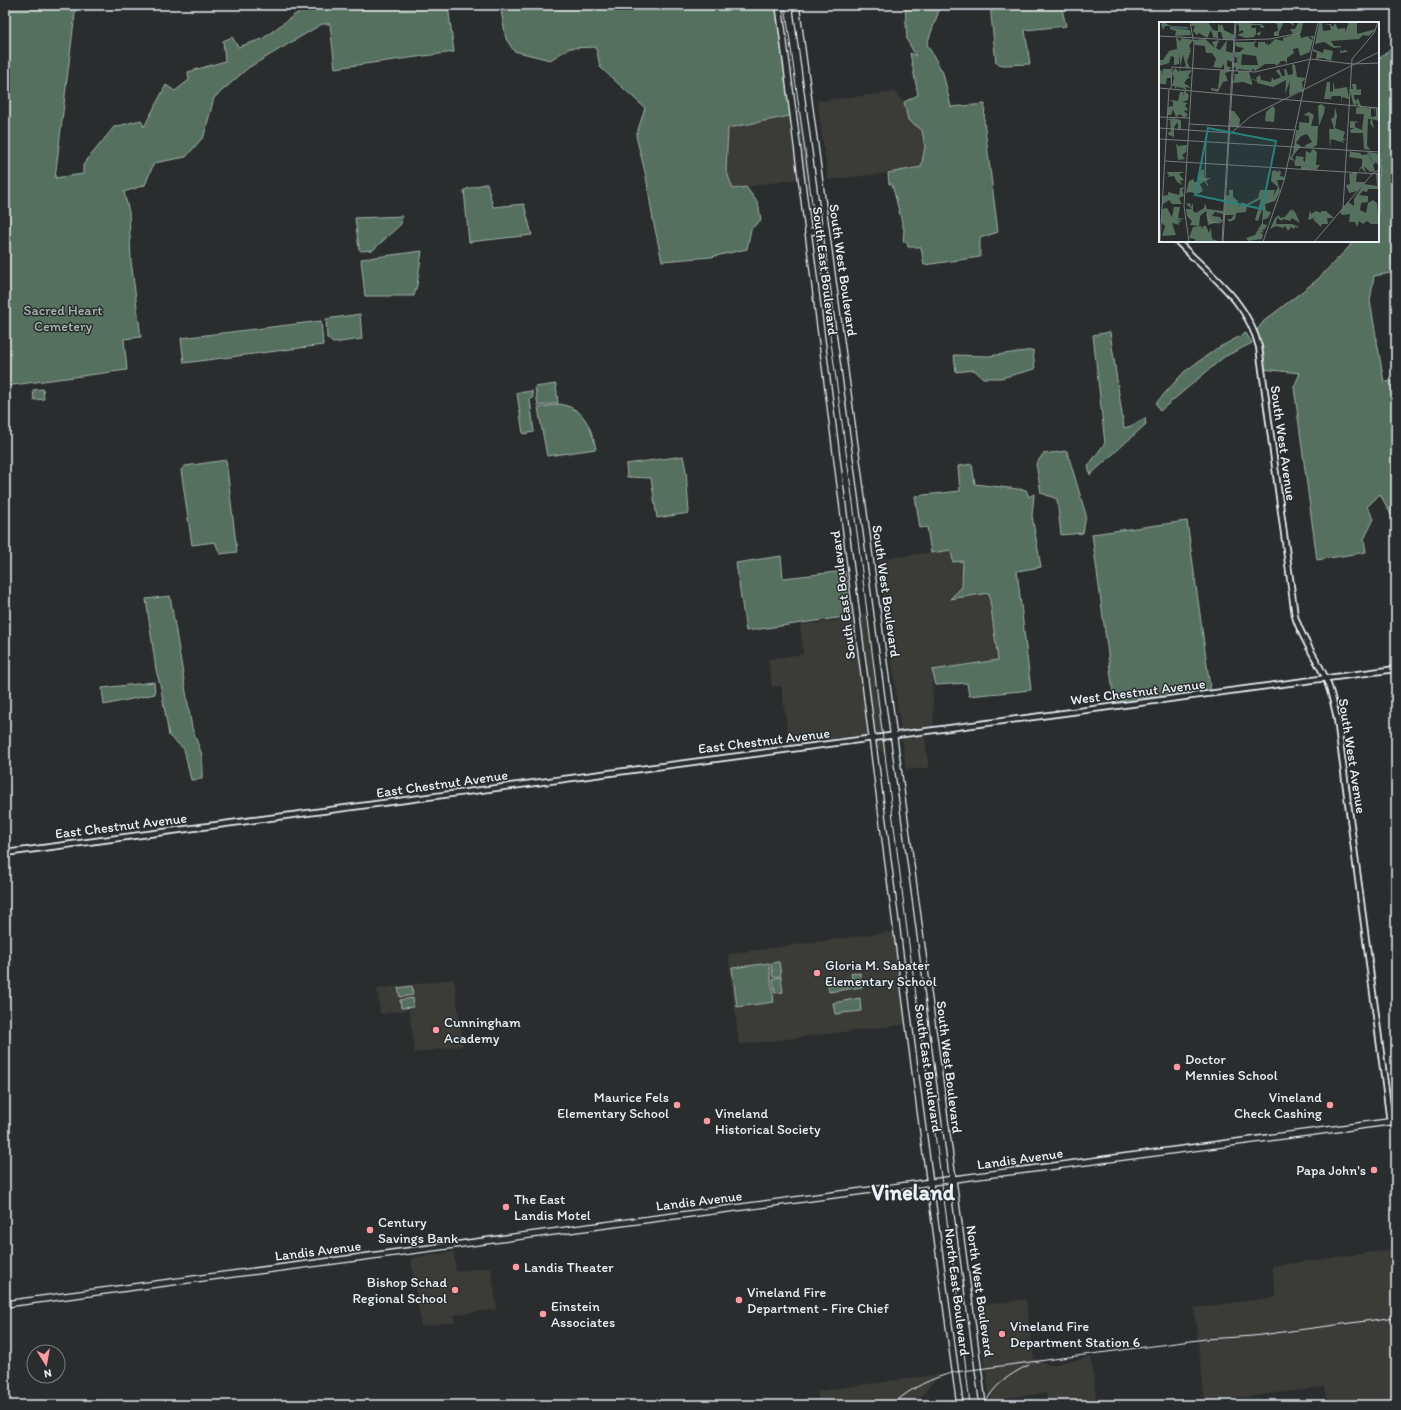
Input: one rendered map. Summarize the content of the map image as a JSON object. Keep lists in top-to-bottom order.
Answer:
{
  "streets": {
    "main road": [
      "South West Boulevard",
      "South East Boulevard",
      "Landis Avenue",
      "North West Boulevard",
      "North East Boulevard"
    ],
    "street": ["South West Avenue", "West Chestnut Avenue", "East Chestnut Avenue"]
  },
  "crossings": [
    ["South West Boulevard", "West Chestnut Avenue"],
    ["South West Boulevard", "Landis Avenue"],
    ["South West Boulevard", "North West Boulevard"],
    ["South East Boulevard", "East Chestnut Avenue"],
    ["South East Boulevard", "Landis Avenue"],
    ["South East Boulevard", "North East Boulevard"],
    ["South West Avenue", "West Chestnut Avenue"],
    ["South West Avenue", "Landis Avenue"],
    ["West Chestnut Avenue", "East Chestnut Avenue"],
    ["Landis Avenue", "North West Boulevard"],
    ["Landis Avenue", "North East Boulevard"]
  ],
  "districts": ["Vineland"],
  "parks": ["Sacred Heart Cemetery"],
  "places": [
    "Gloria M. Sabater Elementary School",
    "Cunningham Academy",
    "Doctor Mennies School",
    "Maurice Fels Elementary School",
    "Vineland Check Cashing",
    "Vineland Historical Society",
    "Papa John's",
    "The East Landis Motel",
    "Century Savings Bank",
    "Landis Theater",
    "Bishop Schad Regional School",
    "Vineland Fire Department - Fire Chief",
    "Einstein Associates",
    "Vineland Fire Department Station 6"
  ],
  "north": "bottom"
}
